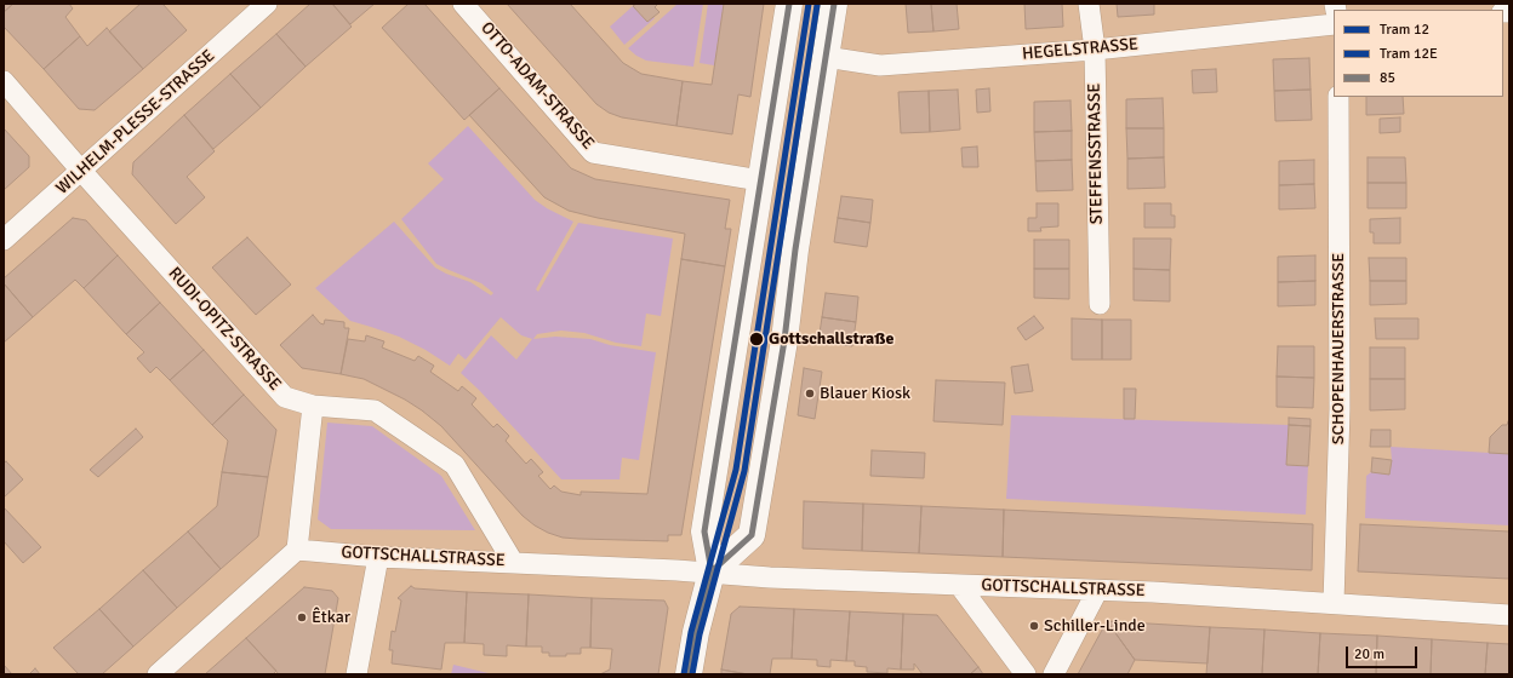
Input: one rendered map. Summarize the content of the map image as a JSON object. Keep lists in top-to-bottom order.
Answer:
{
  "streets": {
    "street": [
      "HEGELSTRASSE",
      "OTTO-ADAM-STRASSE",
      "WILHELM-PLESSE-STRASSE",
      "STEFFENSSTRASSE",
      "RUDI-OPITZ-STRASSE",
      "SCHOPENHAUERSTRASSE",
      "GOTTSCHALLSTRASSE"
    ]
  },
  "crossings": [
    ["HEGELSTRASSE", "STEFFENSSTRASSE"],
    ["WILHELM-PLESSE-STRASSE", "RUDI-OPITZ-STRASSE"],
    ["RUDI-OPITZ-STRASSE", "GOTTSCHALLSTRASSE"],
    ["SCHOPENHAUERSTRASSE", "GOTTSCHALLSTRASSE"]
  ],
  "places": [
    "Gottschallstraße",
    "Blauer Kiosk",
    "Êtkar",
    "Schiller-Linde"
  ],
  "lines": ["tram line 12", "transit line 85", "tram line 12E"],
  "legend": ["Tram 12", "Tram 12E", "85"],
  "scale_bar": "20 m"
}
